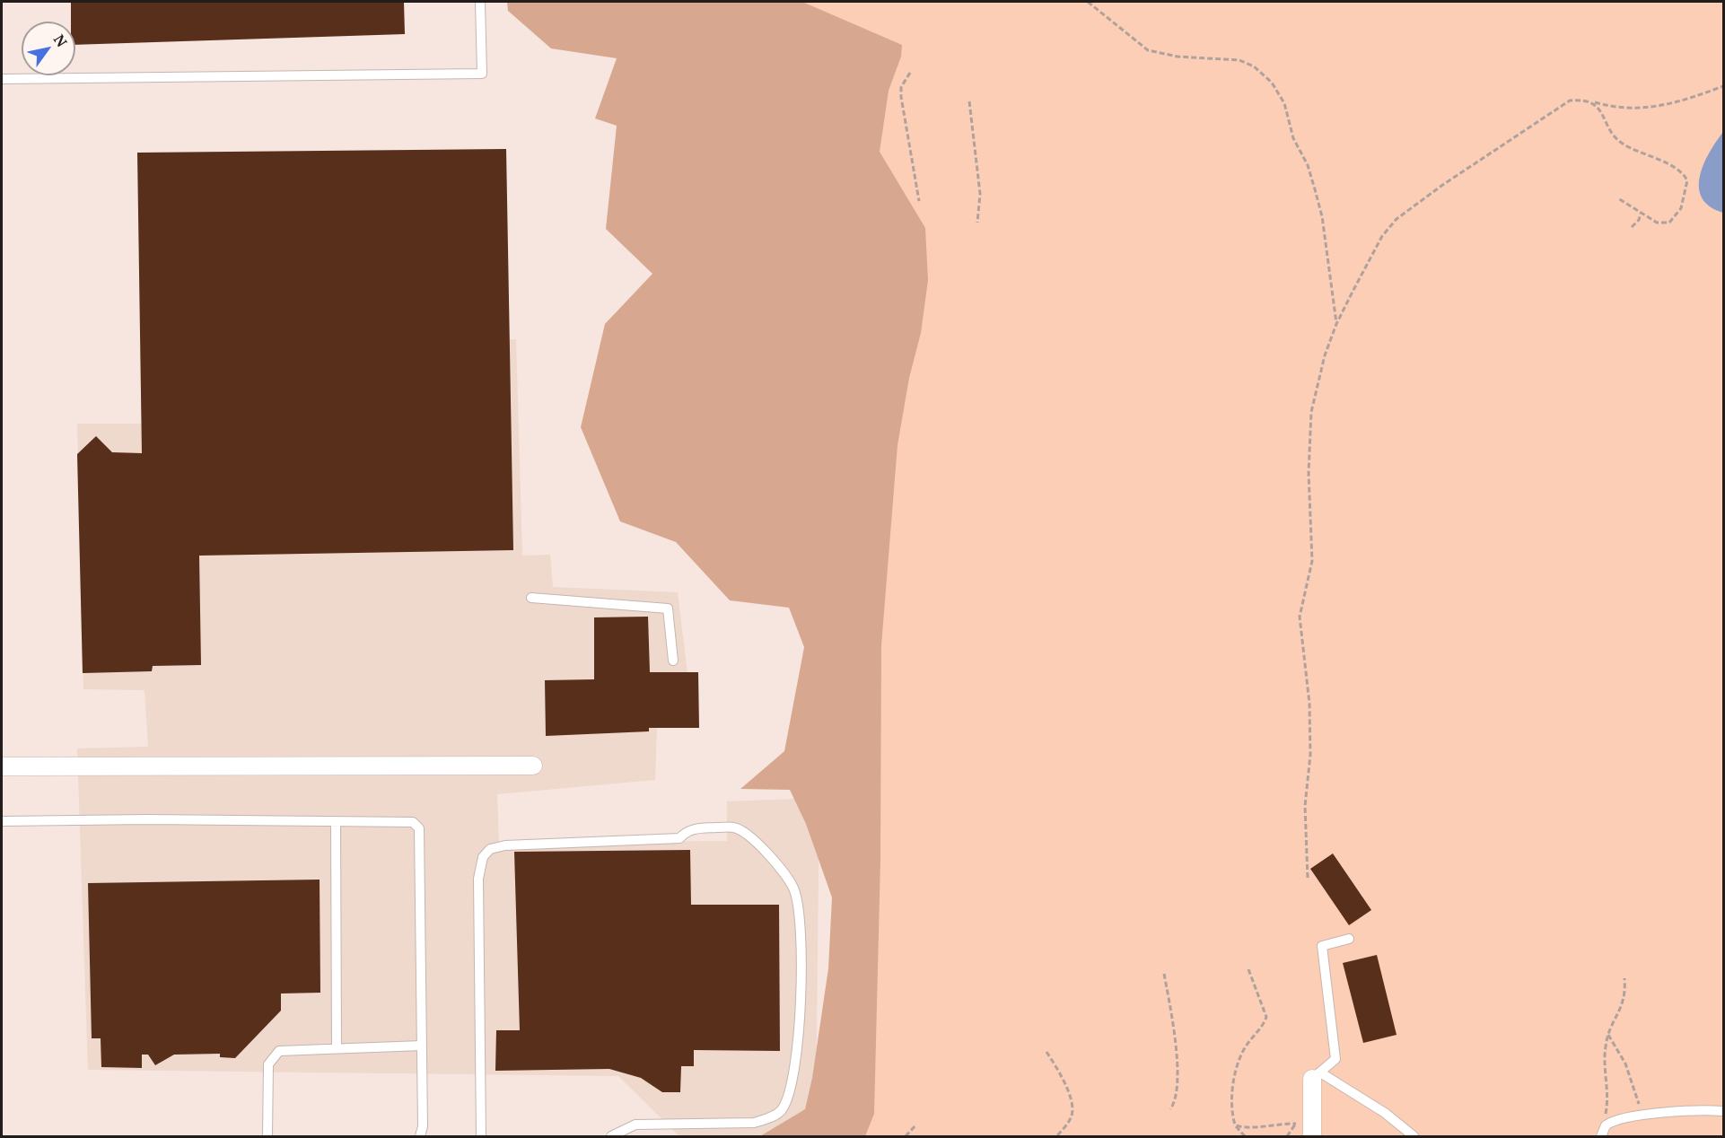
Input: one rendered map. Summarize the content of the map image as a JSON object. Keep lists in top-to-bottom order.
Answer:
{
  "north": "top right"
}
